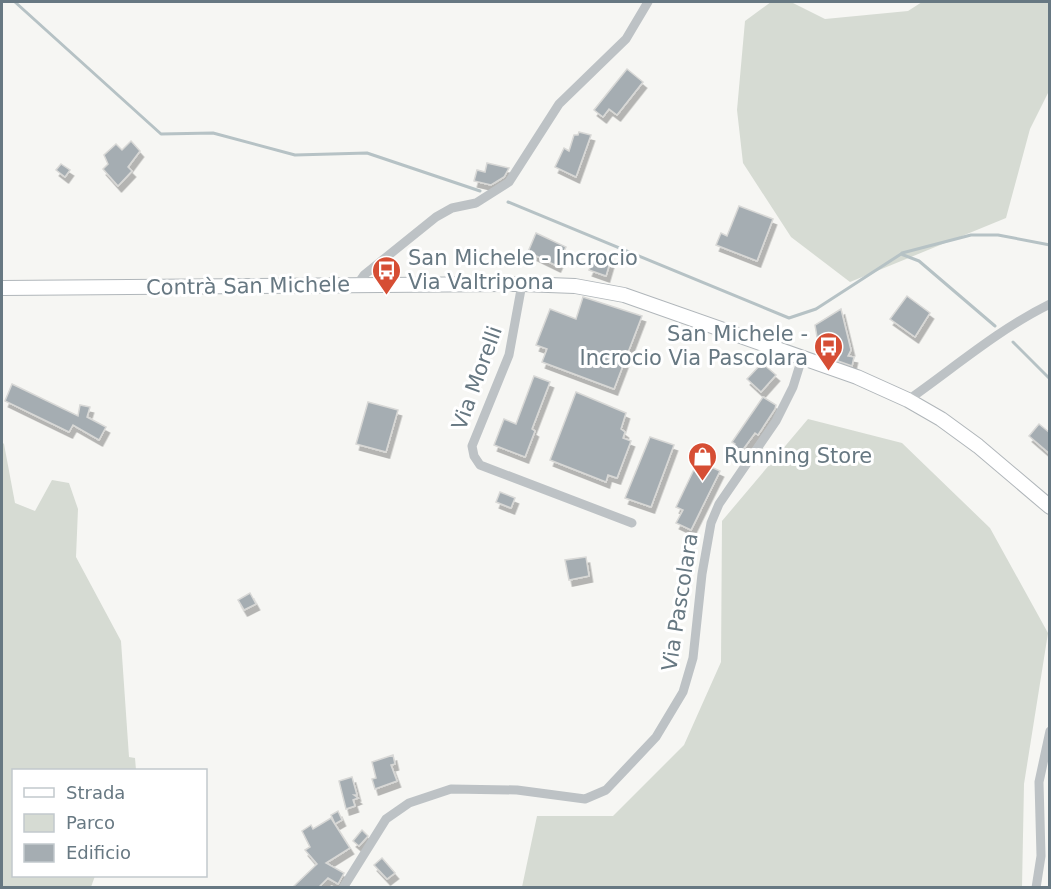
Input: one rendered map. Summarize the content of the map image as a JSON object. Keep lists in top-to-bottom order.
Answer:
{
  "streets": {
    "main road": ["Contrà San Michele"],
    "street": ["Via Morelli", "Via Pascolara"]
  },
  "crossings": [
    ["Contrà San Michele", "Via Morelli"],
    ["Contrà San Michele", "Via Pascolara"]
  ],
  "places": {
    "bus stop": ["San Michele - Incrocio Via Valtripona", "San Michele - Incrocio Via Pascolara"],
    "shop": ["Running Store"]
  },
  "legend": ["Strada", "Parco", "Edificio"]
}
